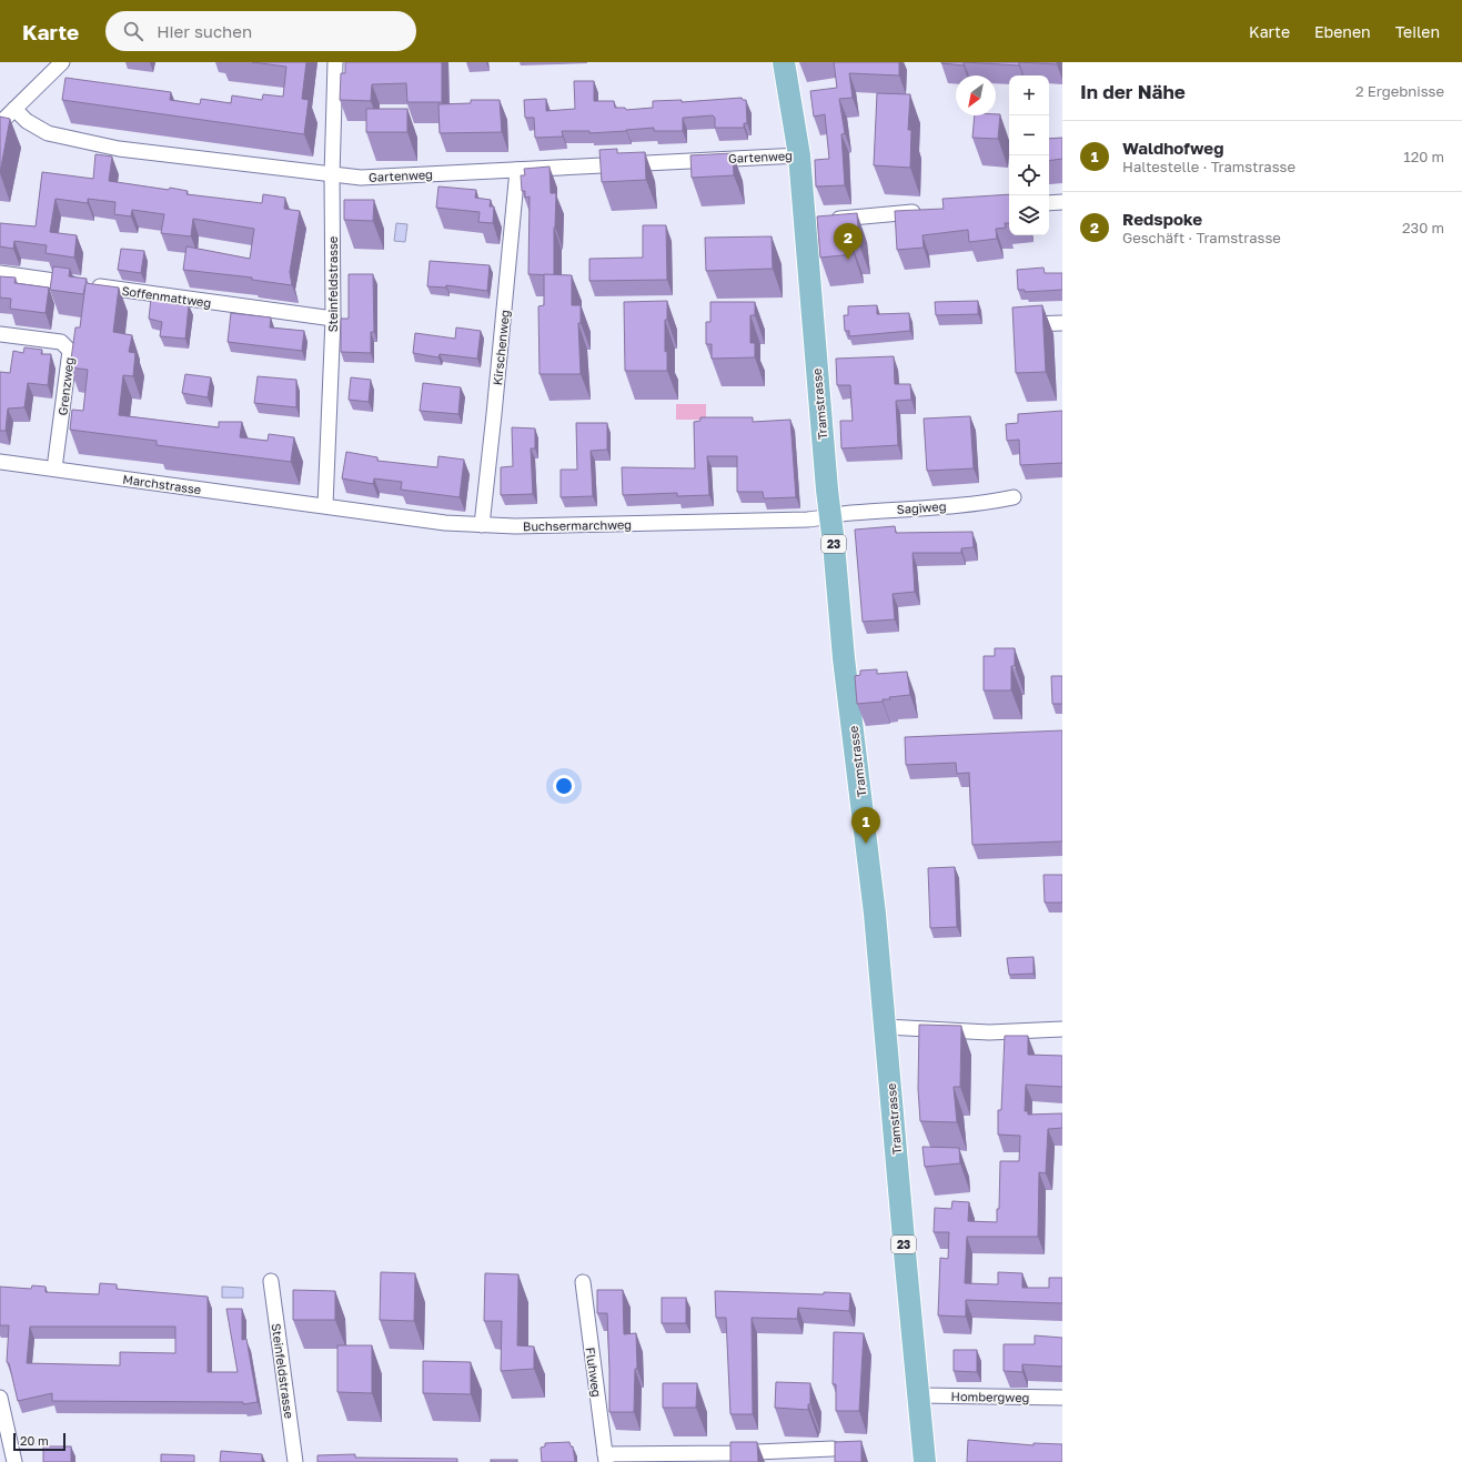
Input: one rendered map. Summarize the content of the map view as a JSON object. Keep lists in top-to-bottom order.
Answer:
{
  "streets": {
    "main road": ["Tramstrasse", "23"],
    "street": [
      "Gartenweg",
      "Steinfeldstrasse",
      "Soffenmattweg",
      "Kirschenweg",
      "Grenzweg",
      "Marchstrasse",
      "Sagiweg",
      "Buchsermarchweg",
      "Fluhweg",
      "Hombergweg"
    ]
  },
  "crossings": [
    ["Gartenweg", "Steinfeldstrasse"],
    ["Gartenweg", "Kirschenweg"],
    ["Gartenweg", "Tramstrasse"],
    ["Steinfeldstrasse", "Soffenmattweg"],
    ["Steinfeldstrasse", "Marchstrasse"],
    ["Steinfeldstrasse", "Buchsermarchweg"],
    ["Kirschenweg", "Buchsermarchweg"],
    ["Grenzweg", "Marchstrasse"],
    ["Tramstrasse", "Sagiweg"],
    ["Tramstrasse", "Buchsermarchweg"],
    ["Tramstrasse", "Hombergweg"],
    ["Marchstrasse", "Buchsermarchweg"],
    ["Sagiweg", "Buchsermarchweg"]
  ],
  "scale_bar": "20 m",
  "north": "bottom left",
  "page": {
    "header": "Karte",
    "search": "Hier suchen",
    "nav": ["Karte", "Ebenen", "Teilen"],
    "heading": ["In der Nähe", "2 Ergebnisse"],
    "map_buttons": ["+", "−"],
    "list": [
      {
        "mark": "1",
        "name": "Waldhofweg",
        "note": "Haltestelle · Tramstrasse",
        "value": "120 m"
      },
      {
        "mark": "2",
        "name": "Redspoke",
        "note": "Geschäft · Tramstrasse",
        "value": "230 m"
      }
    ],
    "pins": ["2", "1"],
    "scale": "20 m"
  }
}
